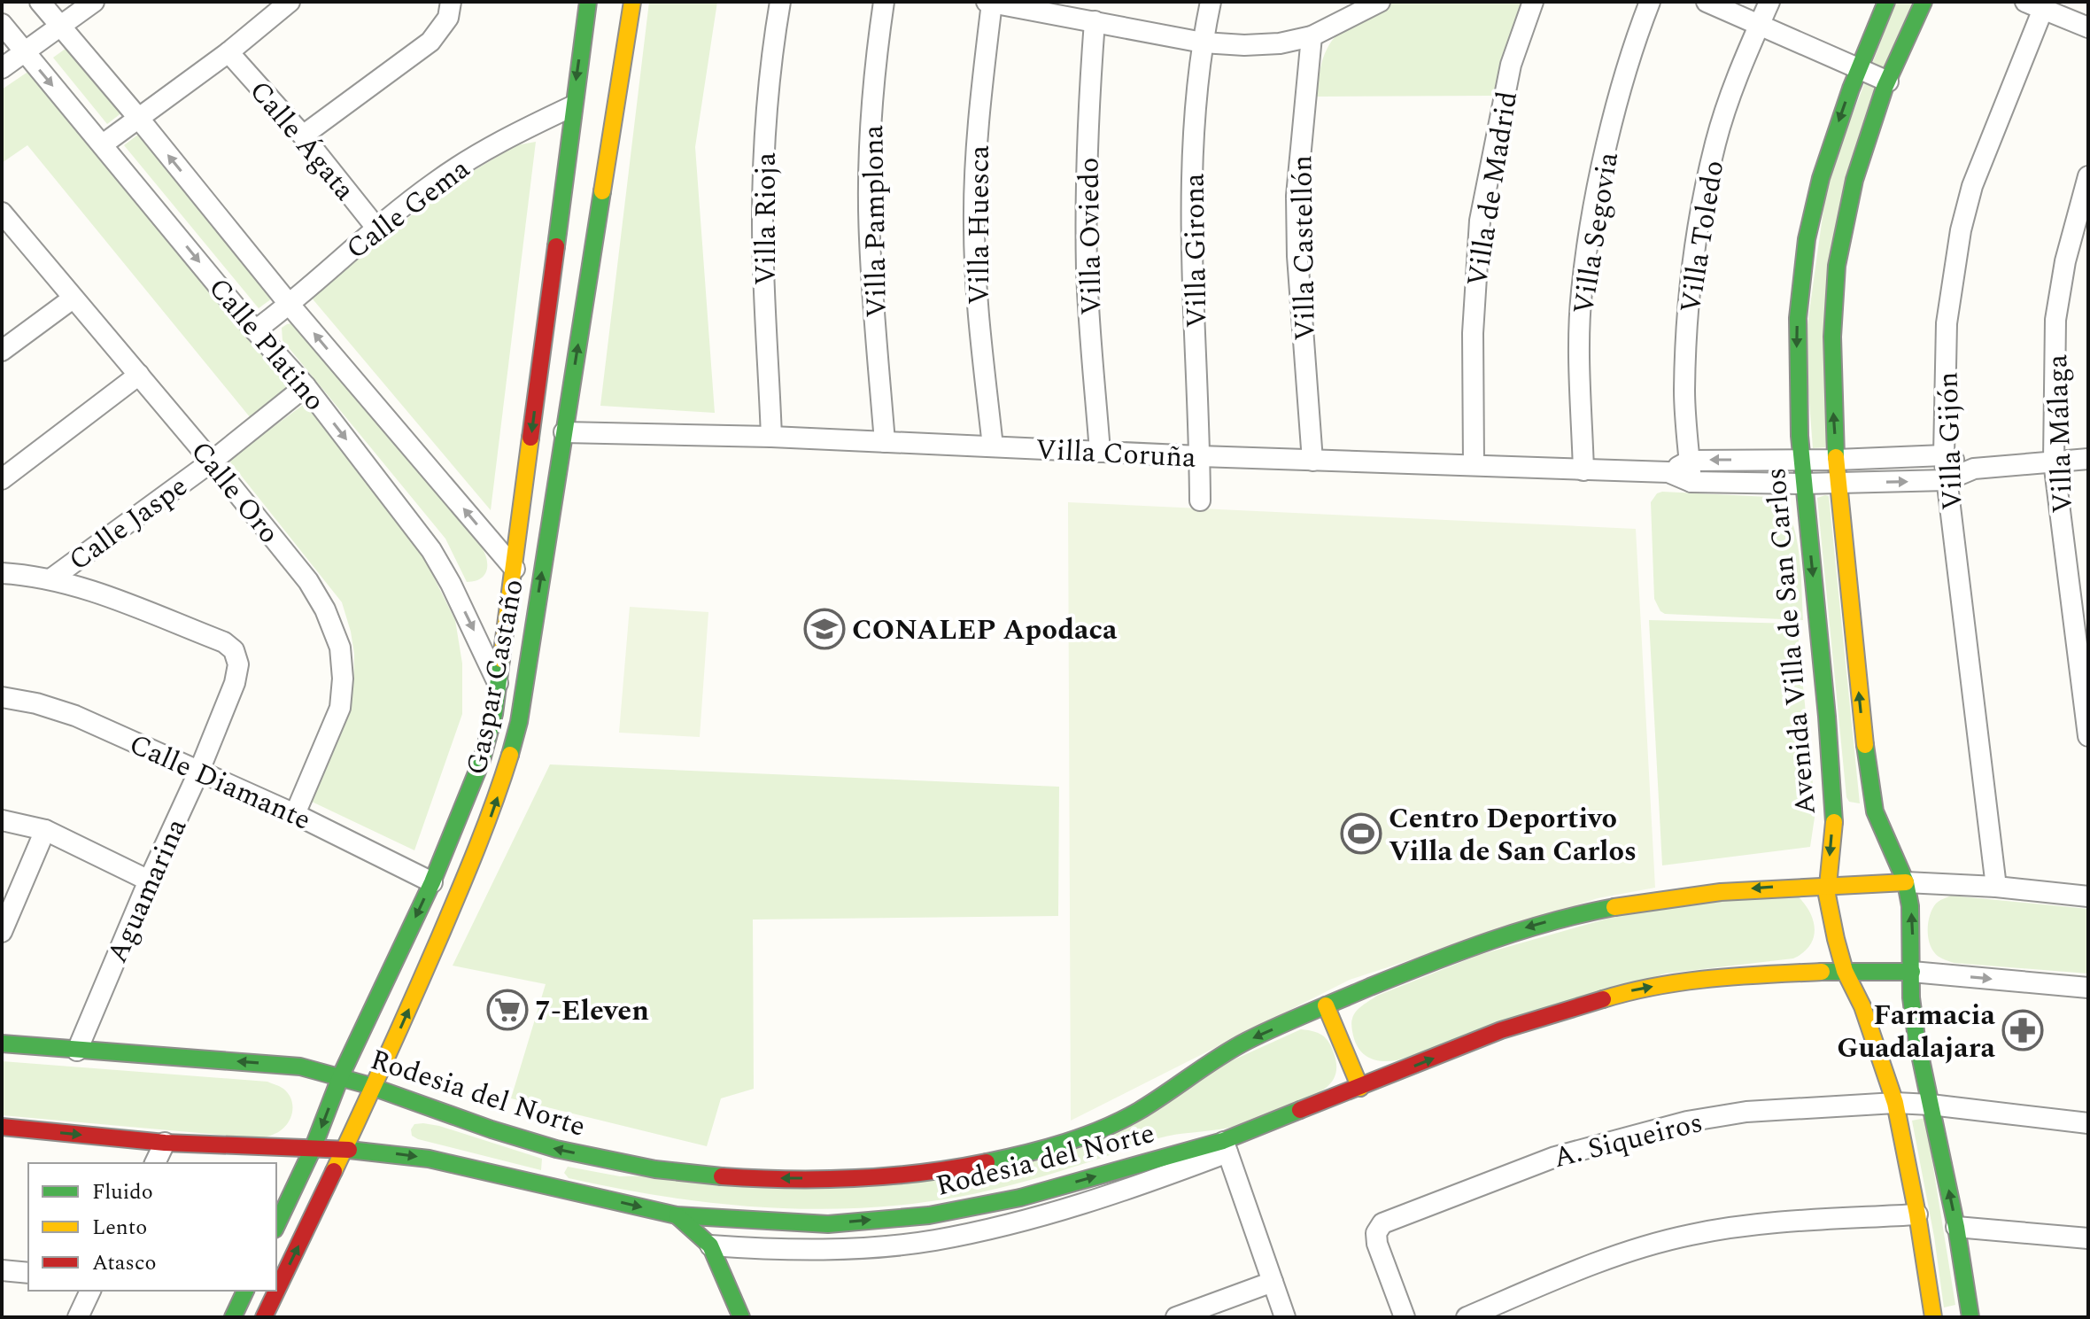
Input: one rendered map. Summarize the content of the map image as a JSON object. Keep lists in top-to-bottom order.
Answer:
{
  "streets": {
    "street": [
      "Calle Ágata",
      "Villa de Madrid",
      "Calle Gema",
      "Villa Rioja",
      "Villa Pamplona",
      "Villa Huesca",
      "Villa Segovia",
      "Villa Oviedo",
      "Villa Toledo",
      "Villa Castellón",
      "Villa Girona",
      "Calle Platino",
      "Villa Málaga",
      "Villa Gijón",
      "Villa Coruña",
      "Calle Oro",
      "Calle Jaspe",
      "Avenida Villa de San Carlos",
      "Gaspar Castaño",
      "Calle Diamante",
      "Aguamarina",
      "Rodesia del Norte",
      "A. Siqueiros"
    ]
  },
  "crossings": [
    ["Calle Ágata", "Calle Gema"],
    ["Villa de Madrid", "Villa Coruña"],
    ["Calle Gema", "Calle Platino"],
    ["Calle Gema", "Gaspar Castaño"],
    ["Villa Rioja", "Villa Coruña"],
    ["Villa Pamplona", "Villa Coruña"],
    ["Villa Huesca", "Villa Coruña"],
    ["Villa Segovia", "Villa Coruña"],
    ["Villa Oviedo", "Villa Coruña"],
    ["Villa Toledo", "Villa Coruña"],
    ["Villa Castellón", "Villa Coruña"],
    ["Villa Girona", "Villa Coruña"],
    ["Calle Platino", "Calle Jaspe"],
    ["Calle Platino", "Gaspar Castaño"],
    ["Villa Málaga", "Villa Coruña"],
    ["Villa Gijón", "Villa Coruña"],
    ["Villa Coruña", "Avenida Villa de San Carlos"],
    ["Villa Coruña", "Gaspar Castaño"],
    ["Calle Oro", "Calle Jaspe"],
    ["Calle Oro", "Calle Diamante"],
    ["Calle Jaspe", "Aguamarina"],
    ["Avenida Villa de San Carlos", "Rodesia del Norte"],
    ["Avenida Villa de San Carlos", "A. Siqueiros"],
    ["Gaspar Castaño", "Calle Diamante"],
    ["Gaspar Castaño", "Rodesia del Norte"],
    ["Calle Diamante", "Aguamarina"],
    ["Aguamarina", "Rodesia del Norte"]
  ],
  "places": {
    "school or university": ["CONALEP Apodaca"],
    "sports": ["Centro Deportivo Villa de San Carlos"],
    "supermarket": ["7-Eleven"],
    "pharmacy": ["Farmacia Guadalajara"]
  },
  "legend": ["Fluido", "Lento", "Atasco"]
}
